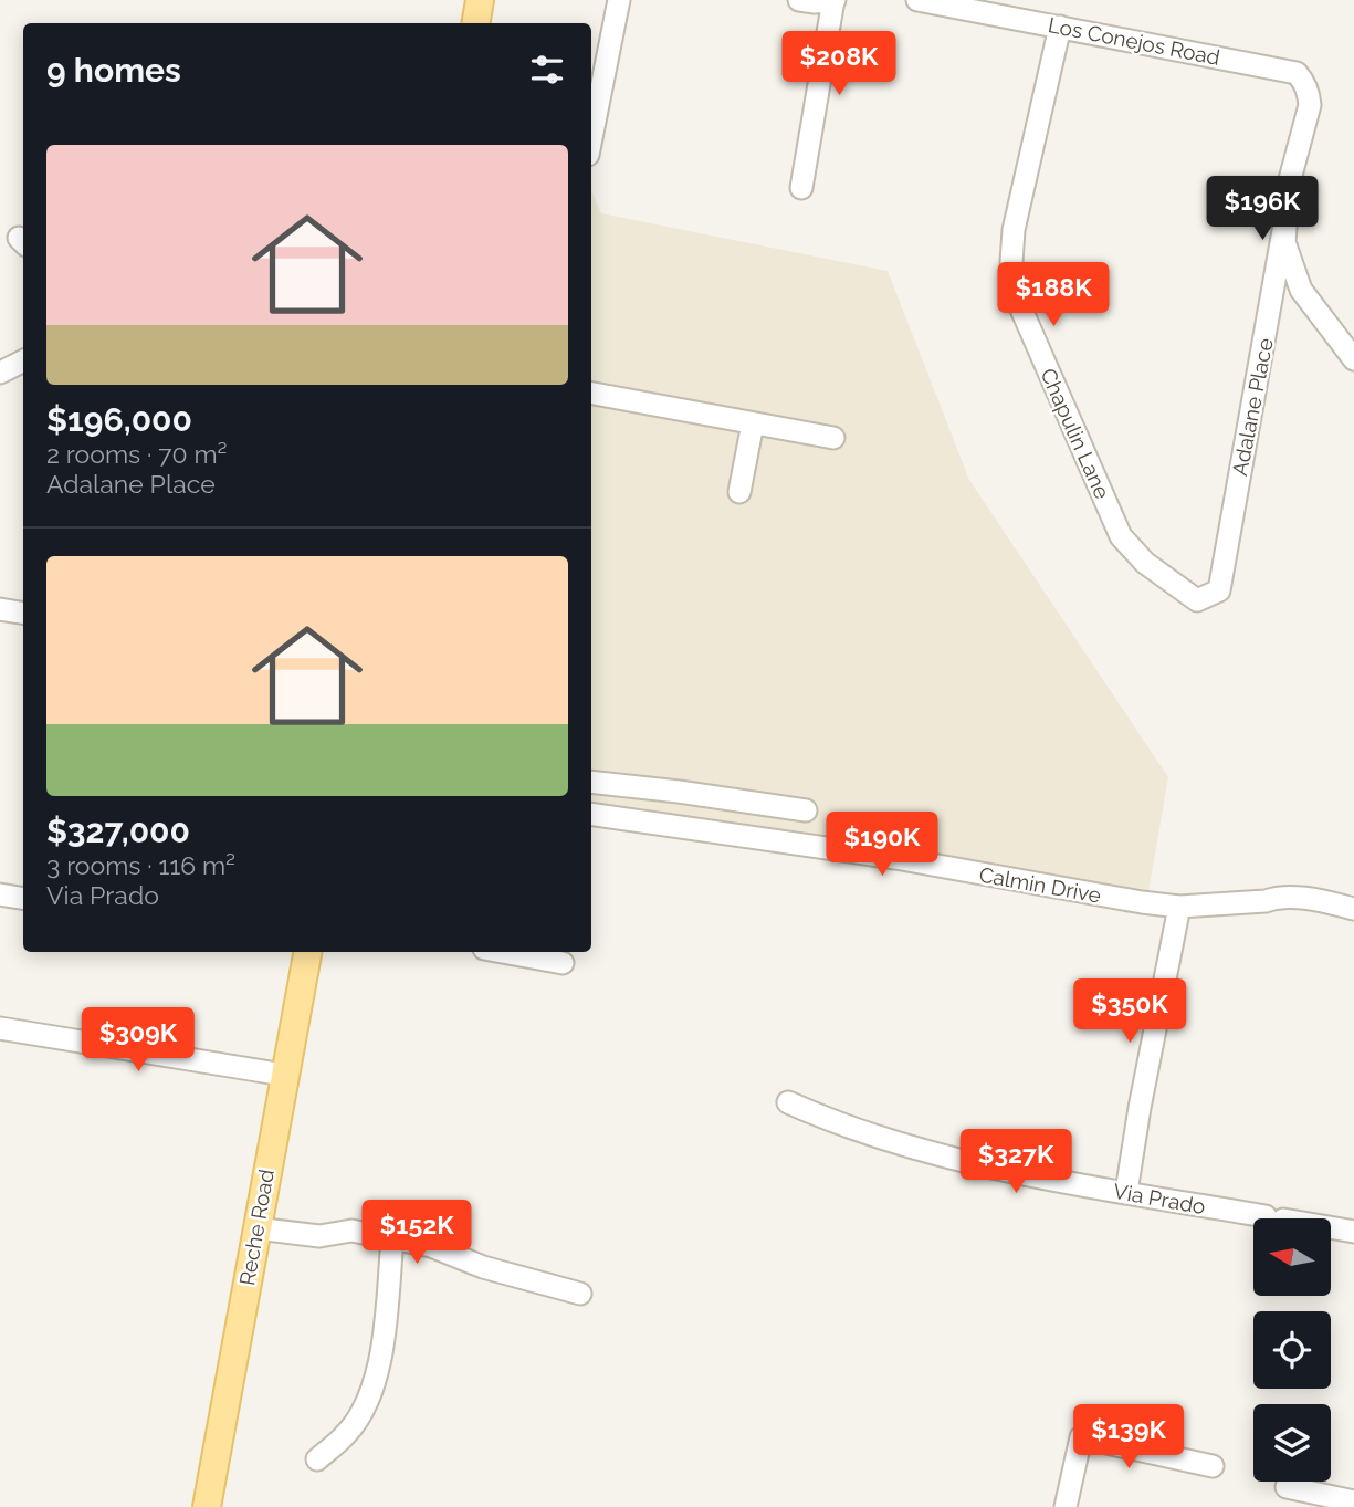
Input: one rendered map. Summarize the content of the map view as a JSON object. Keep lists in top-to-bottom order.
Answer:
{
  "streets": {
    "main road": ["Reche Road"],
    "street": [
      "Los Conejos Road",
      "Adalane Place",
      "Chapulin Lane",
      "Calmin Drive",
      "Via Prado"
    ]
  },
  "crossings": [
    ["Los Conejos Road", "Adalane Place"],
    ["Los Conejos Road", "Chapulin Lane"],
    ["Adalane Place", "Chapulin Lane"]
  ],
  "north": "left",
  "page": {
    "heading": "9 homes",
    "price": [
      "$208K",
      "$196K",
      "$188K",
      "$190K",
      "$350K",
      "$309K",
      "$327K",
      "$152K",
      "$139K"
    ],
    "list": [
      {
        "name": "$196,000",
        "note": "2 rooms · 70 m² · Adalane Place"
      },
      {
        "name": "$327,000",
        "note": "3 rooms · 116 m² · Via Prado"
      }
    ]
  }
}
